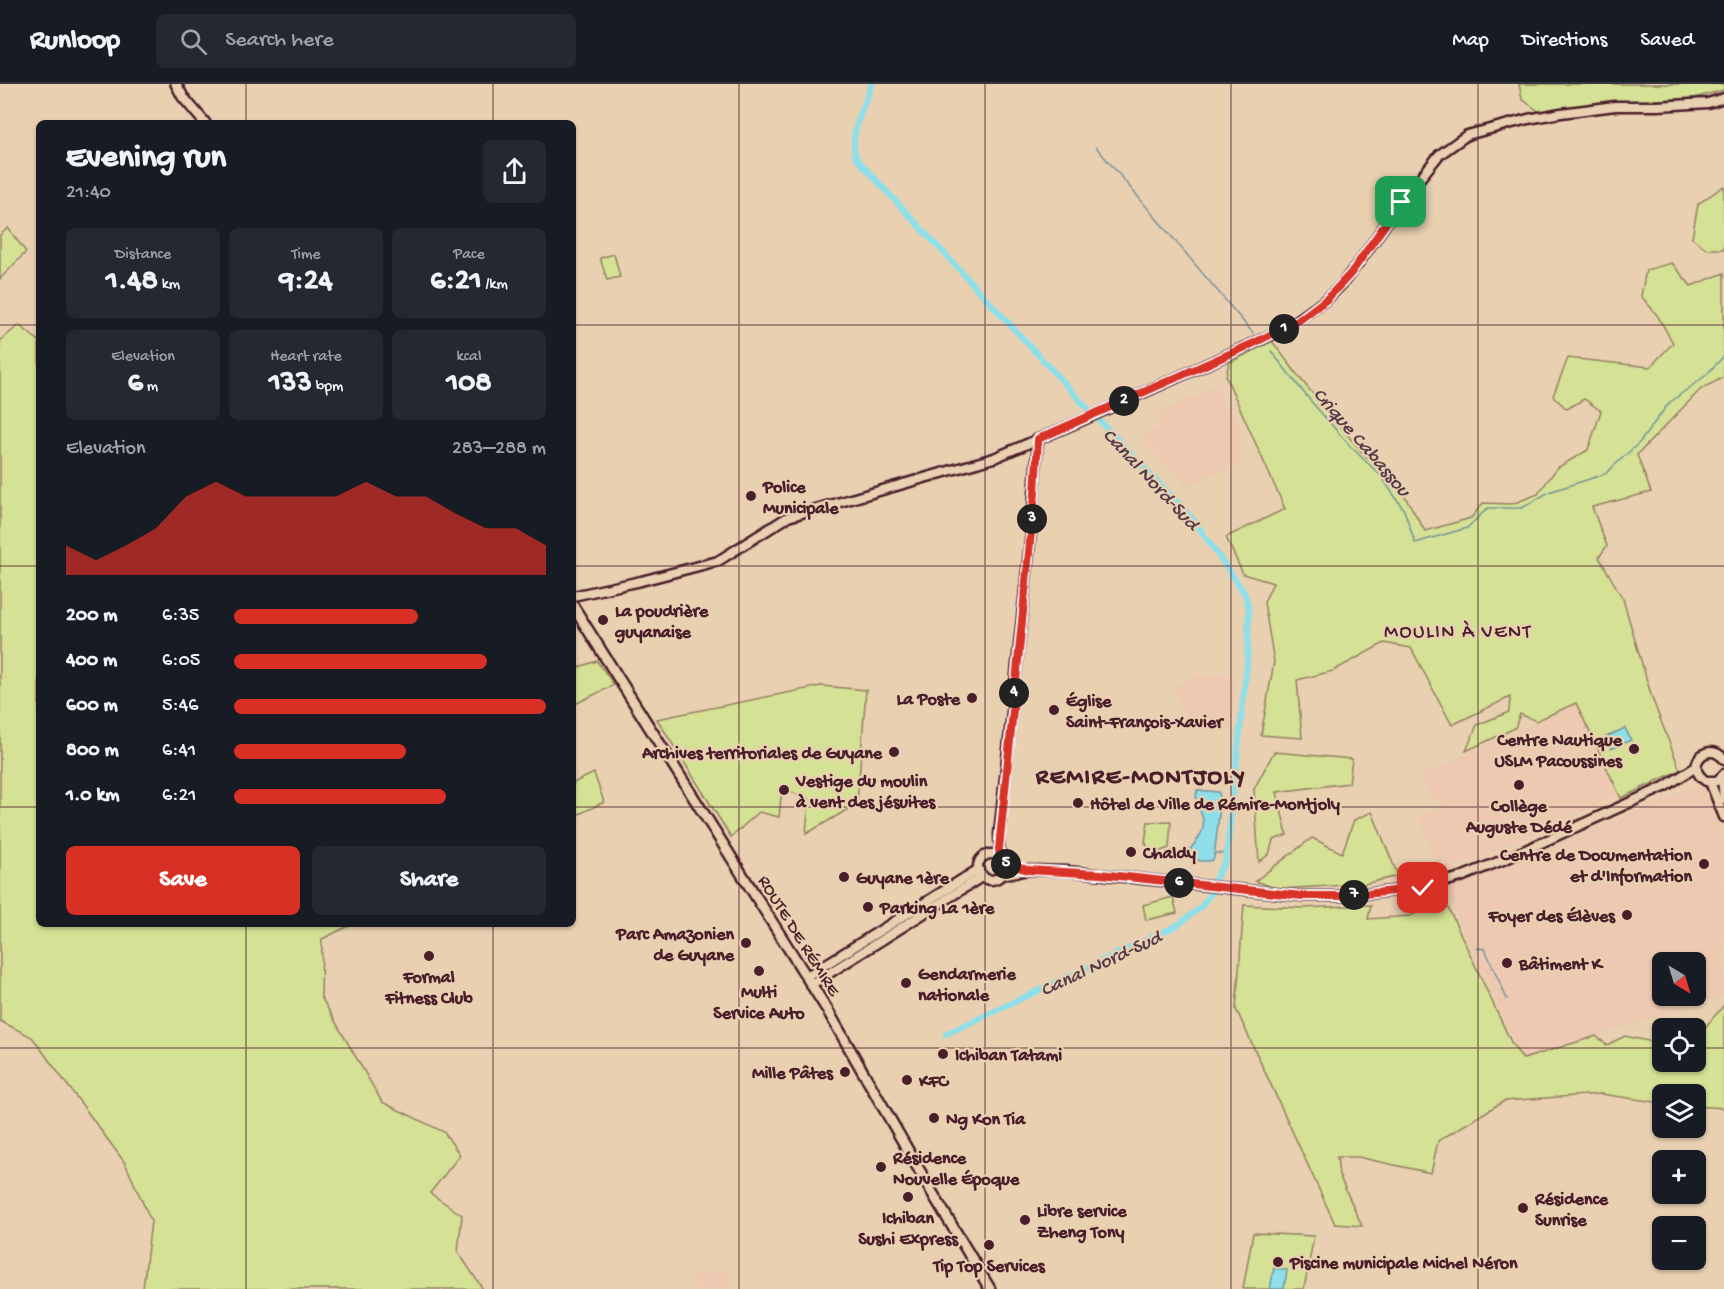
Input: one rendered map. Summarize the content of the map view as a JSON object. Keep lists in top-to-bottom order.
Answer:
{
  "streets": {
    "main road": ["ROUTE DE RÉMIRE"]
  },
  "districts": ["MOULIN À VENT", "REMIRE-MONTJOLY"],
  "water": ["Crique Cabassou", "Canal Nord-Sud"],
  "places": [
    "Police Municipale",
    "La poudrière guyanaise",
    "La Poste",
    "Église Saint-François-Xavier",
    "Centre Nautique USLM Pacoussines",
    "Archives territoriales de Guyane",
    "Collège Auguste Dédé",
    "Vestige du moulin à vent des jésuites",
    "Hôtel de Ville de Rémire-Montjoly",
    "Chaldy",
    "Centre de Documentation et d'Information",
    "Guyane 1ère",
    "Parking La 1ère",
    "Foyer des Élèves",
    "Parc Amazonien de Guyane",
    "Formal Fitness Club",
    "Bâtiment K",
    "Multi Service Auto",
    "Gendarmerie nationale",
    "Ichiban Tatami",
    "Mille Pâtes",
    "KFC",
    "Ng Kon Tia",
    "Résidence Nouvelle Époque",
    "Ichiban Sushi Express",
    "Résidence Sunrise",
    "Libre service Zheng Tony",
    "Tip Top Services",
    "Piscine municipale Michel Néron"
  ],
  "north": "bottom right",
  "page": {
    "header": "Runloop",
    "search": "Search here",
    "nav": ["Map", "Directions", "Saved"],
    "heading": ["Evening run", "21:40"],
    "stats": [
      ["Distance", "1.48 km"],
      ["Time", "9:24"],
      ["Pace", "6:21 /km"],
      ["Elevation", "6 m"],
      ["Heart rate", "133 bpm"],
      ["kcal", "108"]
    ],
    "pins": [
      "1",
      "2",
      "3",
      "4",
      "5",
      "6",
      "7"
    ],
    "chart": ["Elevation", "283–288 m"],
    "list": [
      {
        "name": "200 m",
        "note": "6:35"
      },
      {
        "name": "400 m",
        "note": "6:05"
      },
      {
        "name": "600 m",
        "note": "5:46"
      },
      {
        "name": "800 m",
        "note": "6:41"
      },
      {
        "name": "1.0 km",
        "note": "6:21"
      }
    ],
    "buttons": ["Save", "Share"],
    "map_buttons": ["+", "−"]
  }
}
